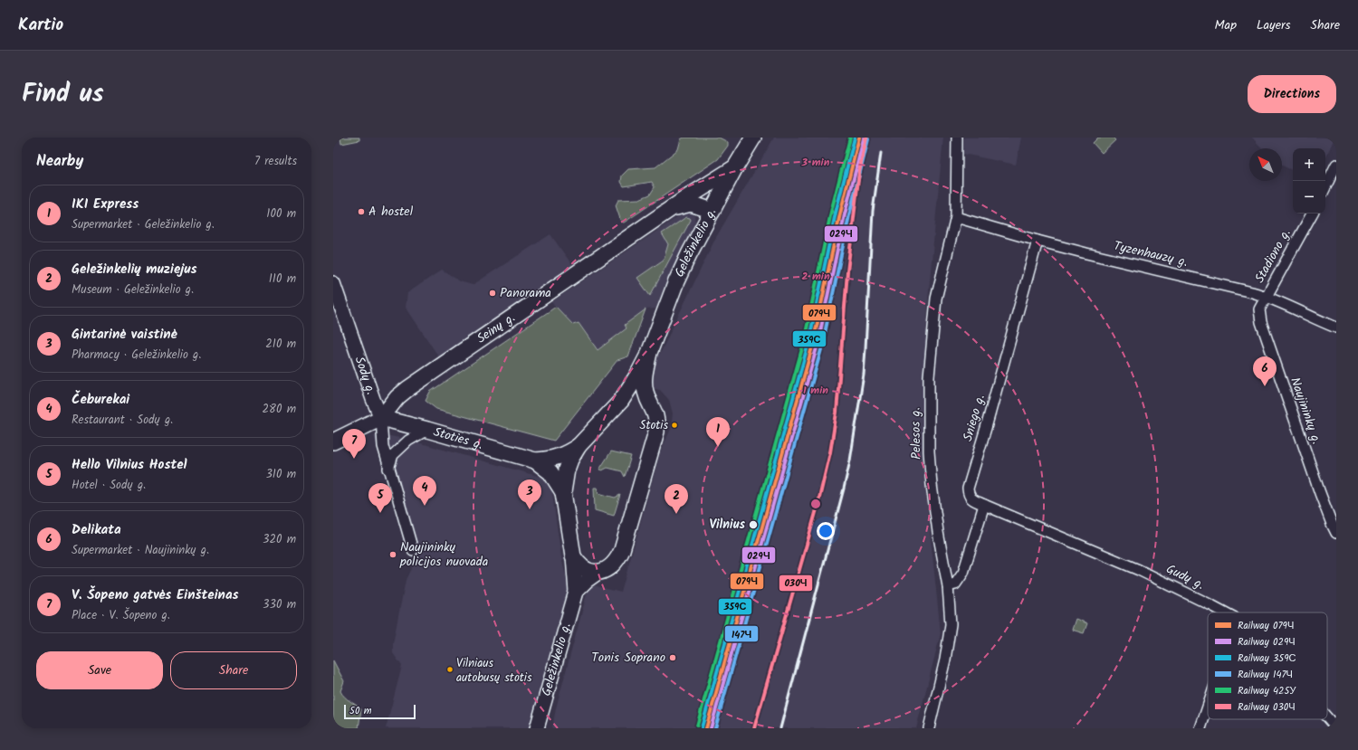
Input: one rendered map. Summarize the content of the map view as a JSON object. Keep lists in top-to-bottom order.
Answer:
{
  "streets": {
    "main road": [
      "Geležinkelio g.",
      "Seinų g.",
      "Sodų g.",
      "Stoties g."
    ],
    "street": [
      "Tyzenhauzų g.",
      "Stadiono g.",
      "Naujininkų g.",
      "Sniego g.",
      "Pelesos g.",
      "Gudų g."
    ]
  },
  "crossings": [
    ["Geležinkelio g.", "Seinų g."],
    ["Geležinkelio g.", "Stoties g."],
    ["Tyzenhauzų g.", "Stadiono g."],
    ["Tyzenhauzų g.", "Naujininkų g."],
    ["Tyzenhauzų g.", "Sniego g."],
    ["Tyzenhauzų g.", "Pelesos g."],
    ["Stadiono g.", "Naujininkų g."],
    ["Seinų g.", "Sodų g."],
    ["Seinų g.", "Stoties g."],
    ["Sodų g.", "Stoties g."],
    ["Sniego g.", "Gudų g."]
  ],
  "places": [
    "A hostel",
    "Panorama",
    "Stotis",
    "Vilnius",
    "Naujininkų policijos nuovada",
    "Tonis Soprano",
    "Vilniaus autobusų stotis"
  ],
  "lines": [
    "rail line 079Ч",
    "rail line 359С",
    "rail line 425У",
    "rail line 030Ч",
    "rail line 029Ч",
    "rail line 147Ч"
  ],
  "legend": [
    "Railway 079Ч",
    "Railway 029Ч",
    "Railway 359С",
    "Railway 147Ч",
    "Railway 425У",
    "Railway 030Ч"
  ],
  "scale_bar": "50 m",
  "north": "top left",
  "page": {
    "header": "Kartio",
    "nav": ["Map", "Layers", "Share"],
    "title": "Find us",
    "buttons": [
      "Directions",
      ["Save", "Share"]
    ],
    "heading": ["Nearby", "7 results"],
    "map_buttons": ["+", "−"],
    "list": [
      {
        "mark": "1",
        "name": "IKI Express",
        "note": "Supermarket · Geležinkelio g.",
        "value": "100 m"
      },
      {
        "mark": "2",
        "name": "Geležinkelių muziejus",
        "note": "Museum · Geležinkelio g.",
        "value": "110 m"
      },
      {
        "mark": "3",
        "name": "Gintarinė vaistinė",
        "note": "Pharmacy · Geležinkelio g.",
        "value": "210 m"
      },
      {
        "mark": "4",
        "name": "Čeburekai",
        "note": "Restaurant · Sodų g.",
        "value": "280 m"
      },
      {
        "mark": "5",
        "name": "Hello Vilnius Hostel",
        "note": "Hotel · Sodų g.",
        "value": "310 m"
      },
      {
        "mark": "6",
        "name": "Delikata",
        "note": "Supermarket · Naujininkų g.",
        "value": "320 m"
      },
      {
        "mark": "7",
        "name": "V. Šopeno gatvės Einšteinas",
        "note": "Place · V. Šopeno g.",
        "value": "330 m"
      }
    ],
    "pins": [
      "6",
      "1",
      "7",
      "4",
      "3",
      "5",
      "2"
    ],
    "scale": "50 m"
  },
  "rings": ["3 min", "2 min", "1 min"]
}
